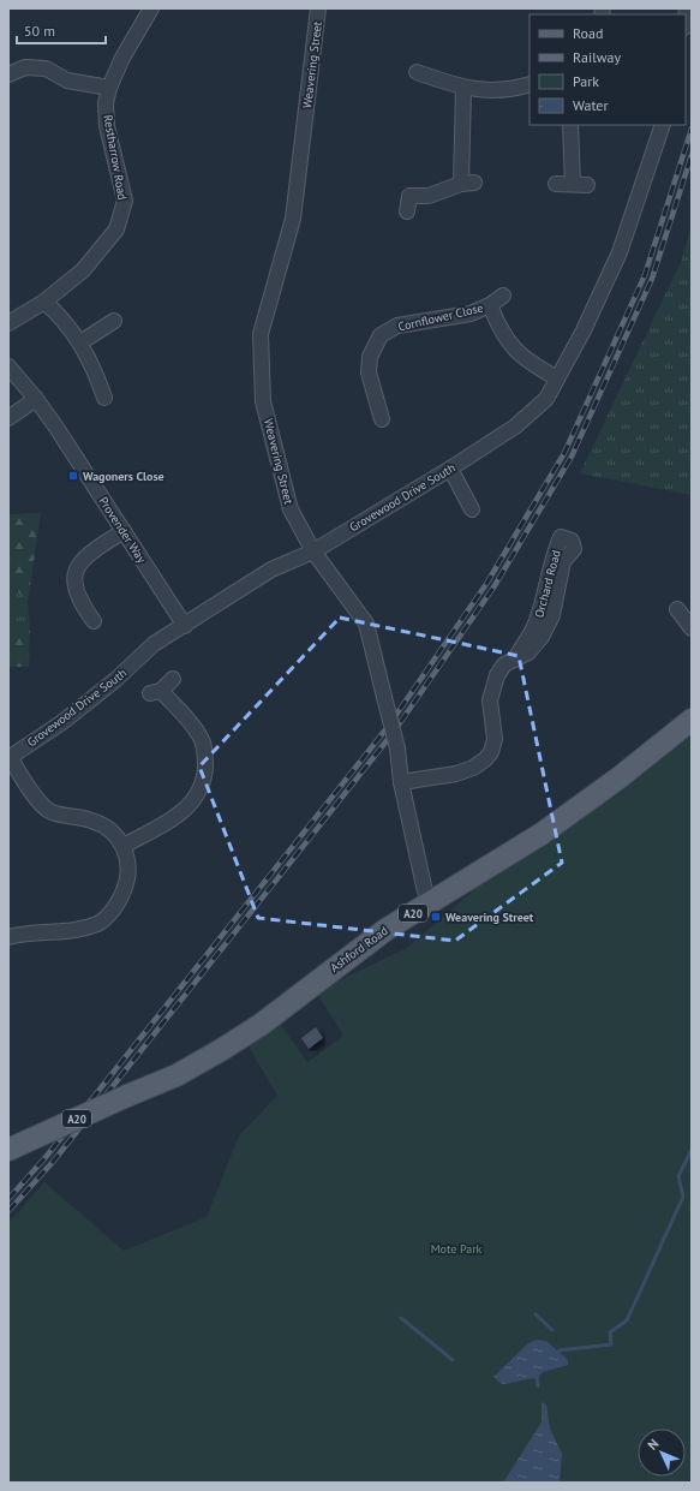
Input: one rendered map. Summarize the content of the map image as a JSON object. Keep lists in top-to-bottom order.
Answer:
{
  "streets": {
    "main road": ["A20", "Ashford Road"],
    "street": [
      "Weavering Street",
      "Restharrow Road",
      "Cornflower Close",
      "Grovewood Drive South",
      "Provender Way",
      "Orchard Road"
    ]
  },
  "crossings": [
    ["Weavering Street", "Grovewood Drive South"],
    ["Cornflower Close", "Grovewood Drive South"],
    ["Grovewood Drive South", "Provender Way"]
  ],
  "parks": ["Mote Park"],
  "places": {
    "transit": ["Wagoners Close", "Weavering Street"]
  },
  "legend": [
    "Road",
    "Railway",
    "Park",
    "Water"
  ],
  "scale_bar": "50 m",
  "north": "top left"
}
